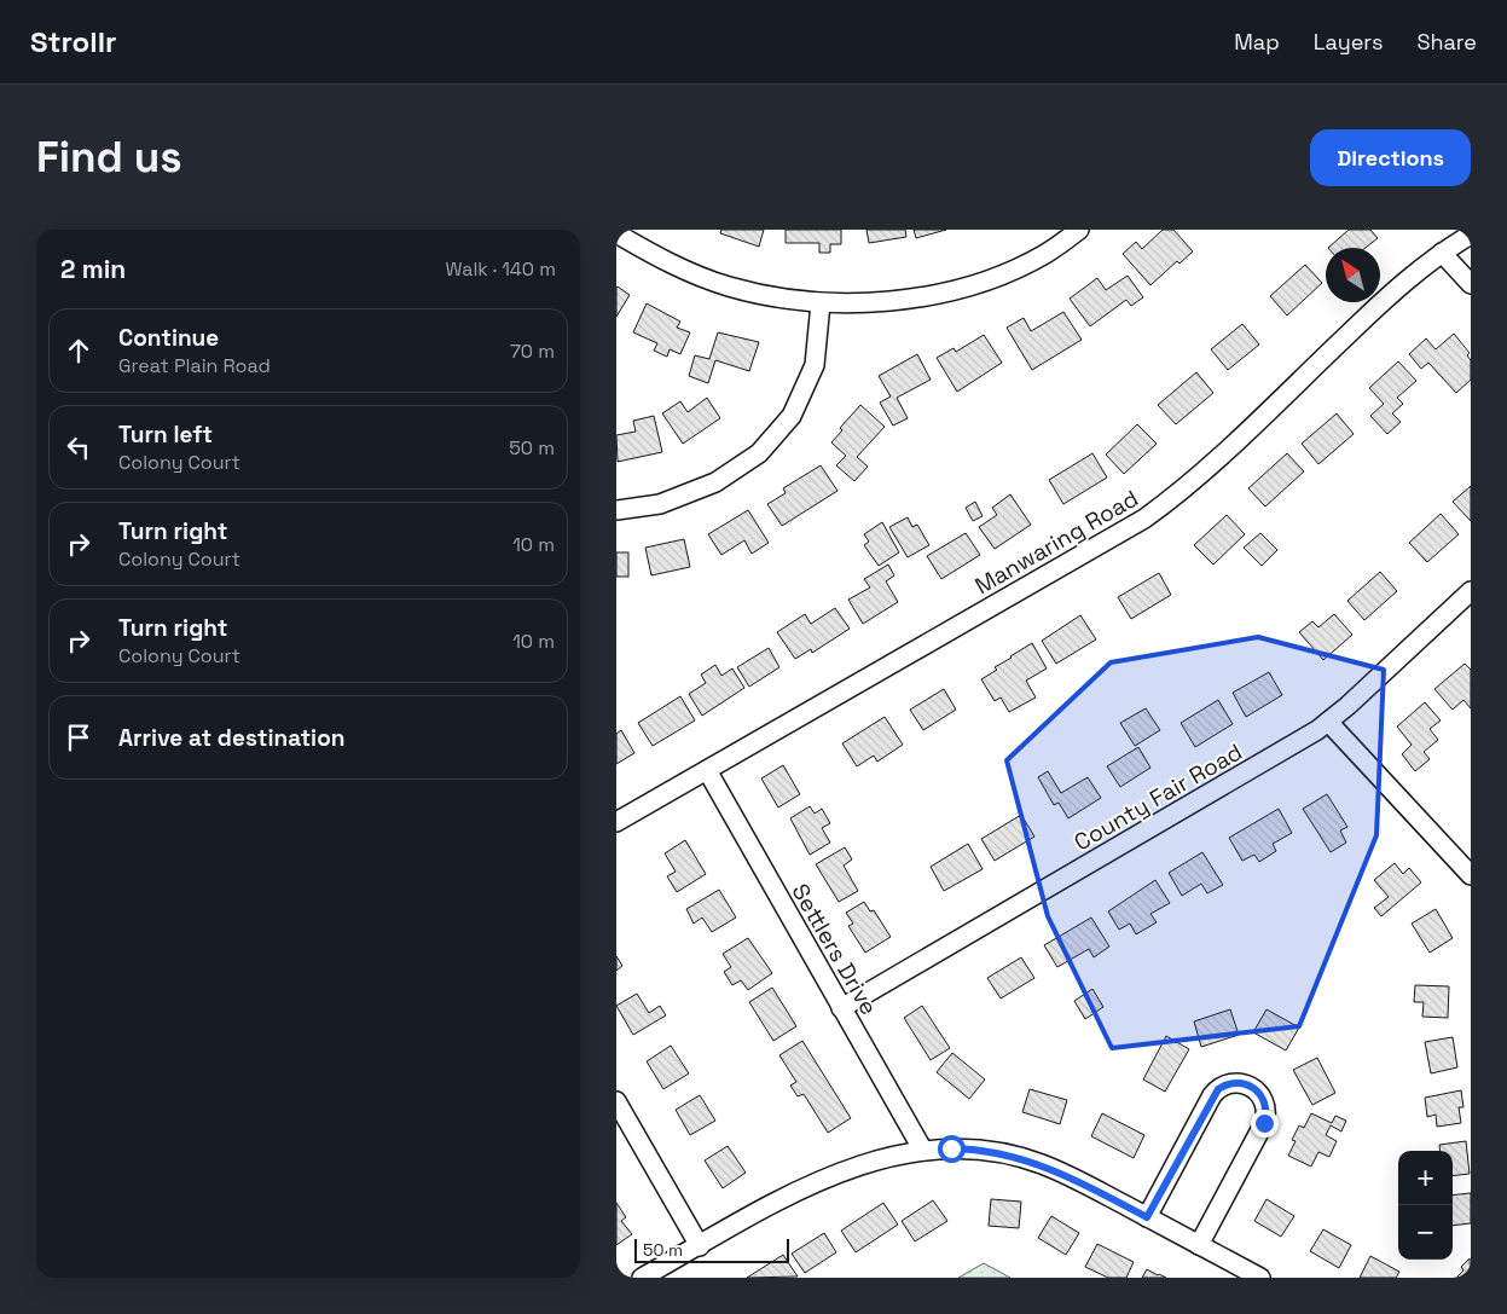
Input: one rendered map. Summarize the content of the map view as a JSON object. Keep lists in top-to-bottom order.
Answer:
{
  "streets": {
    "street": ["Manwaring Road", "County Fair Road", "Settlers Drive"]
  },
  "crossings": [
    ["Manwaring Road", "Settlers Drive"],
    ["County Fair Road", "Settlers Drive"]
  ],
  "scale_bar": "50 m",
  "north": "top left",
  "page": {
    "header": "Strollr",
    "nav": ["Map", "Layers", "Share"],
    "buttons": "Directions",
    "title": "Find us",
    "heading": ["2 min", "Walk · 140 m"],
    "list": [
      ["Continue", "Great Plain Road", "70 m"],
      ["Turn left", "Colony Court", "50 m"],
      ["Turn right", "Colony Court", "10 m"],
      ["Turn right", "Colony Court", "10 m"],
      "Arrive at destination"
    ],
    "map_buttons": ["+", "−"],
    "scale": "50 m"
  }
}
